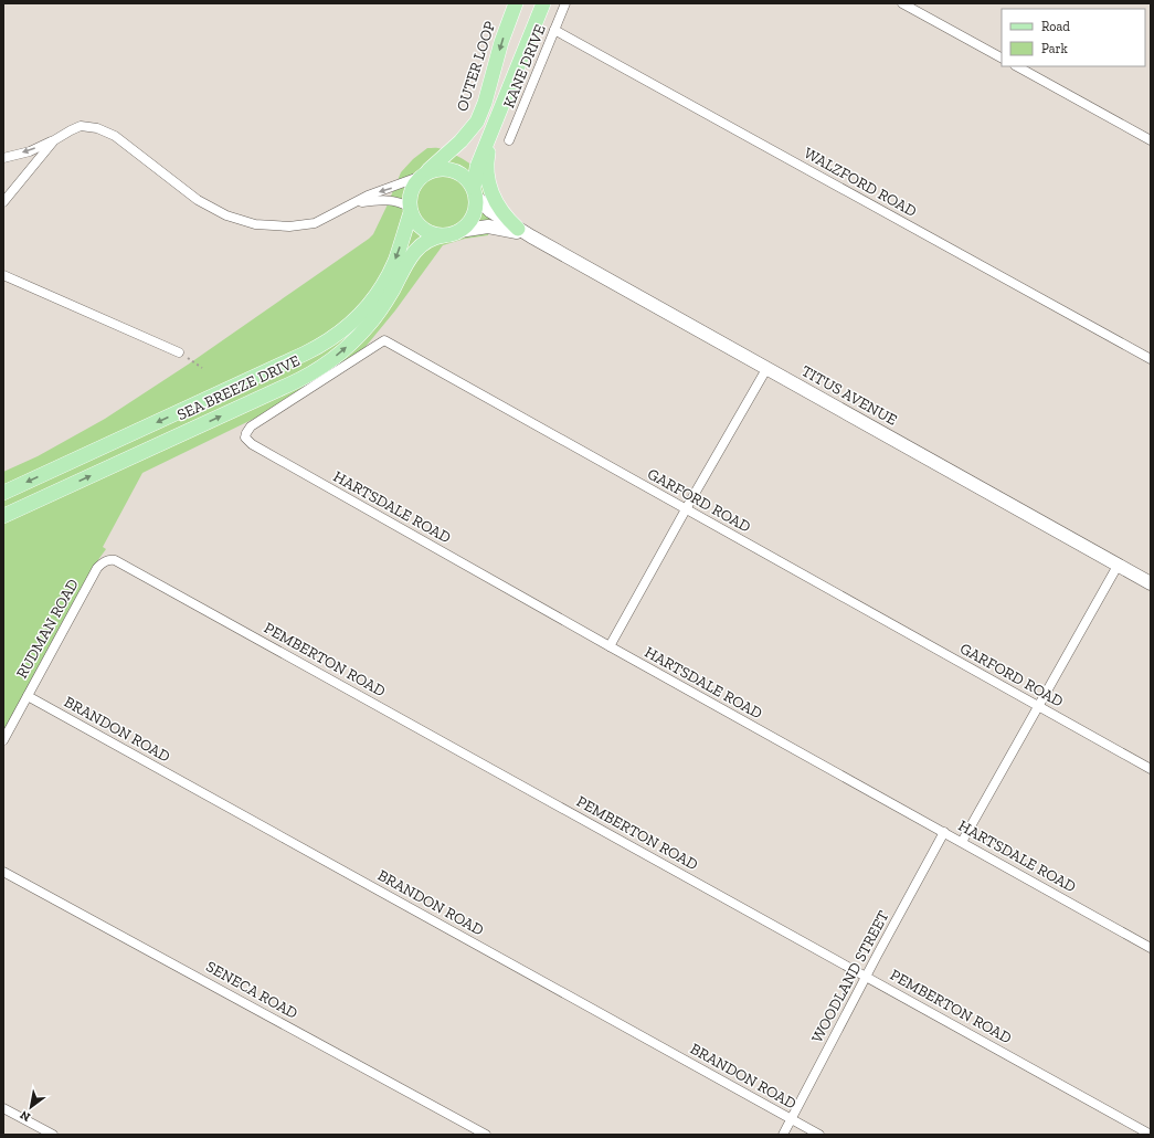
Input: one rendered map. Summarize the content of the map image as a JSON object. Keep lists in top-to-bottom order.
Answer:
{
  "streets": {
    "main road": ["OUTER LOOP", "SEA BREEZE DRIVE", "TITUS AVENUE"],
    "street": [
      "KANE DRIVE",
      "WALZFORD ROAD",
      "GARFORD ROAD",
      "HARTSDALE ROAD",
      "RUDMAN ROAD",
      "PEMBERTON ROAD",
      "BRANDON ROAD",
      "WOODLAND STREET",
      "SENECA ROAD"
    ]
  },
  "crossings": [
    ["OUTER LOOP", "SEA BREEZE DRIVE"],
    ["OUTER LOOP", "TITUS AVENUE"],
    ["KANE DRIVE", "WALZFORD ROAD"],
    ["SEA BREEZE DRIVE", "TITUS AVENUE"],
    ["GARFORD ROAD", "HARTSDALE ROAD"],
    ["HARTSDALE ROAD", "WOODLAND STREET"],
    ["RUDMAN ROAD", "PEMBERTON ROAD"],
    ["RUDMAN ROAD", "BRANDON ROAD"],
    ["PEMBERTON ROAD", "WOODLAND STREET"],
    ["BRANDON ROAD", "WOODLAND STREET"]
  ],
  "legend": ["Road", "Park"],
  "north": "bottom left"
}
